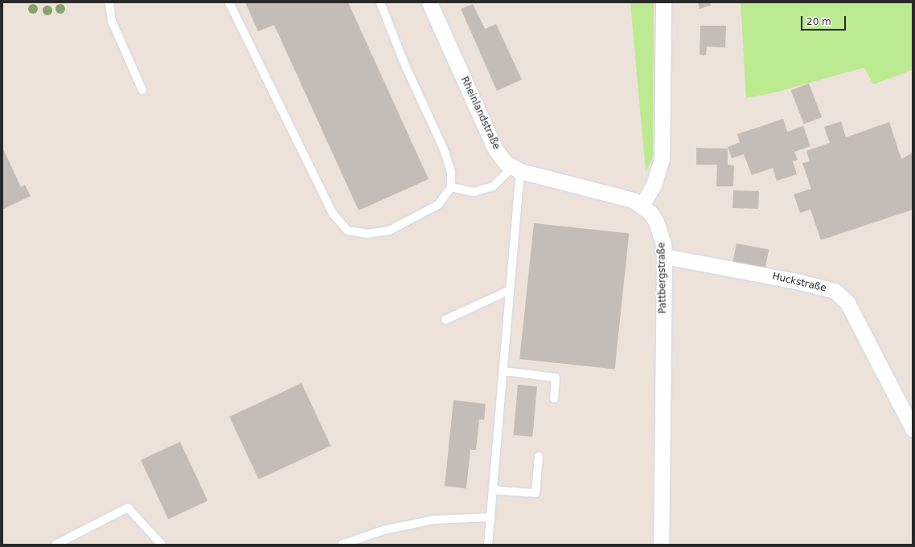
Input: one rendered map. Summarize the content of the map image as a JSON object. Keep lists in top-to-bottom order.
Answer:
{
  "streets": {
    "street": ["Rheinlandstraße", "Pattbergstraße", "Huckstraße"]
  },
  "crossings": [
    ["Rheinlandstraße", "Pattbergstraße"],
    ["Pattbergstraße", "Huckstraße"]
  ],
  "scale_bar": "20 m"
}
